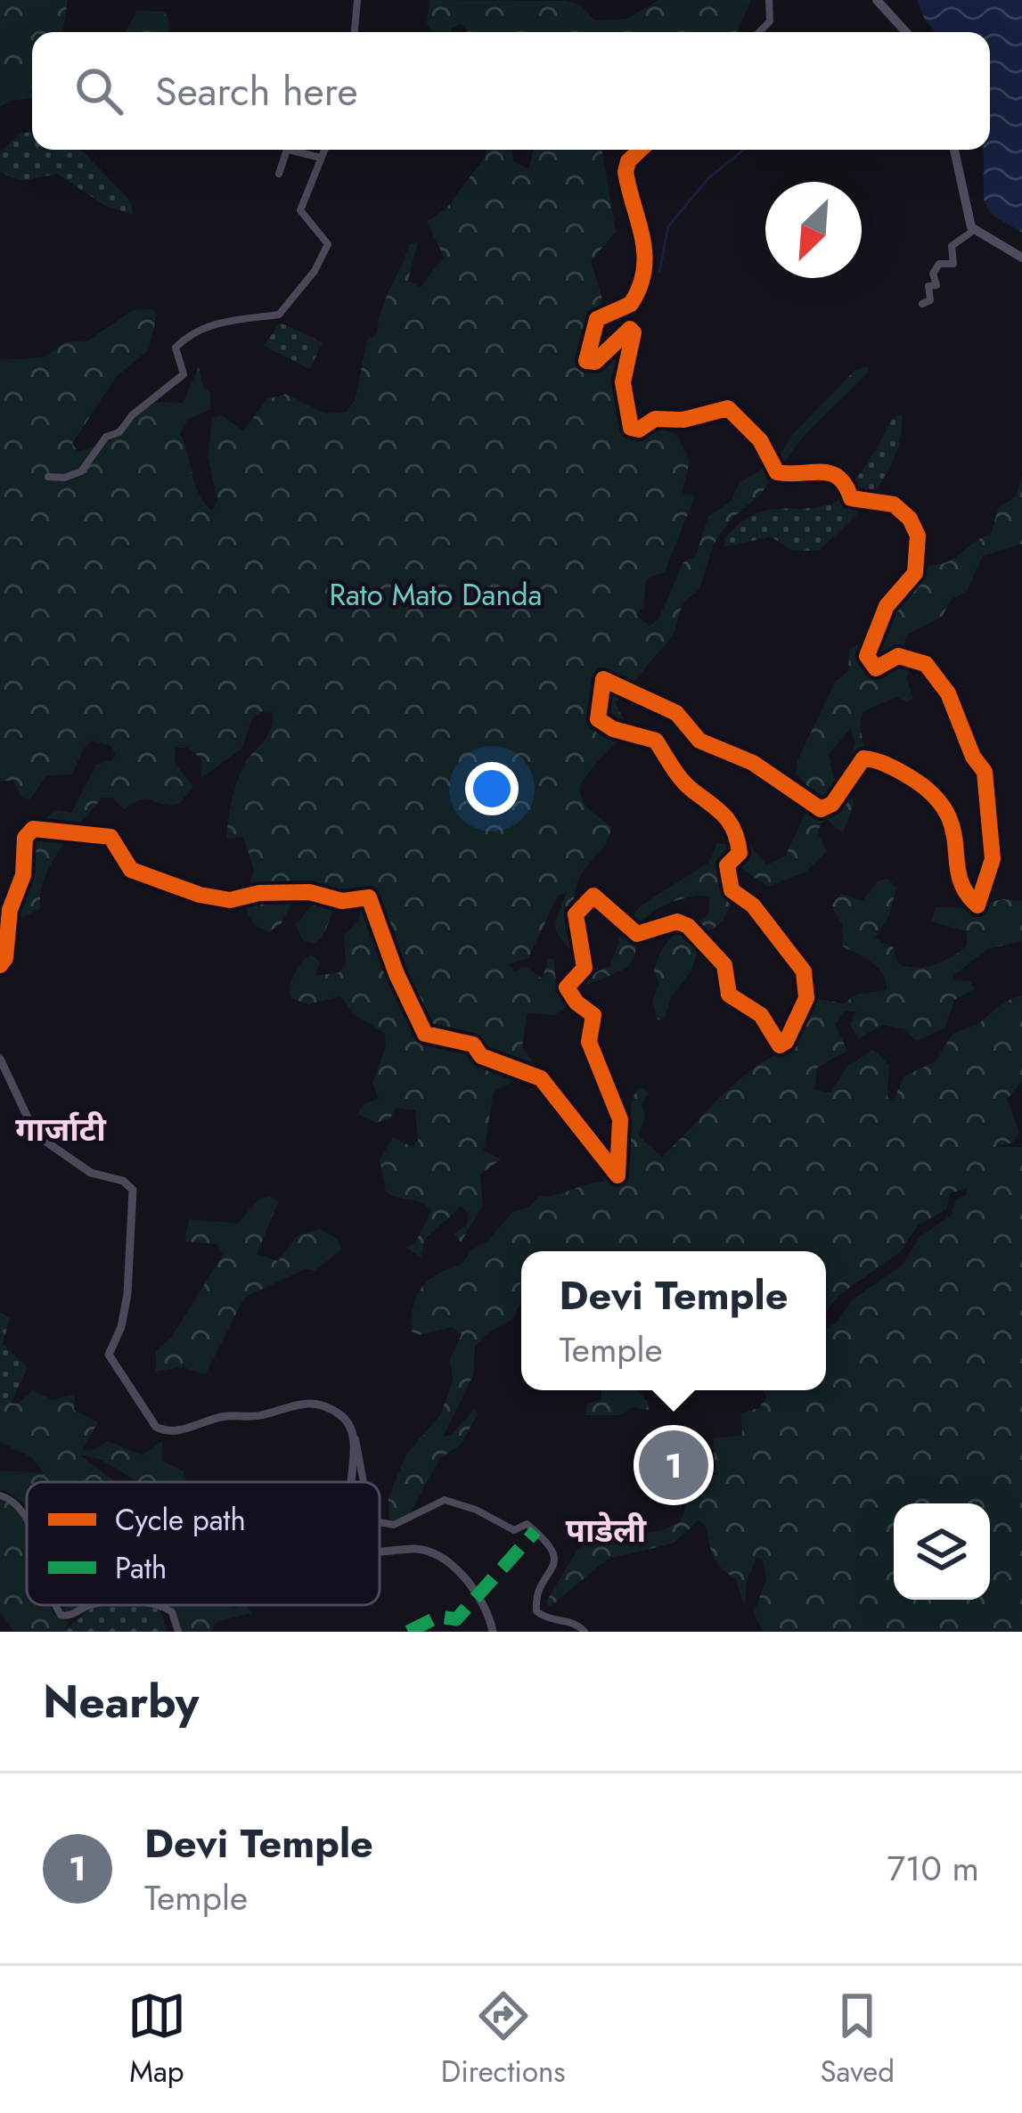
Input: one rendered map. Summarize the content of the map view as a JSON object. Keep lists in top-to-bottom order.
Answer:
{
  "districts": ["गार्जाटी", "पाडेली"],
  "parks": ["Rato Mato Danda"],
  "legend": ["Cycle path", "Path"],
  "north": "bottom left",
  "page": {
    "search": "Search here",
    "popup": ["Devi Temple", "Temple"],
    "pins": "1",
    "heading": "Nearby",
    "list": [
      {
        "mark": "1",
        "name": "Devi Temple",
        "note": "Temple",
        "value": "710 m"
      }
    ],
    "nav": ["Map", "Directions", "Saved"]
  }
}
